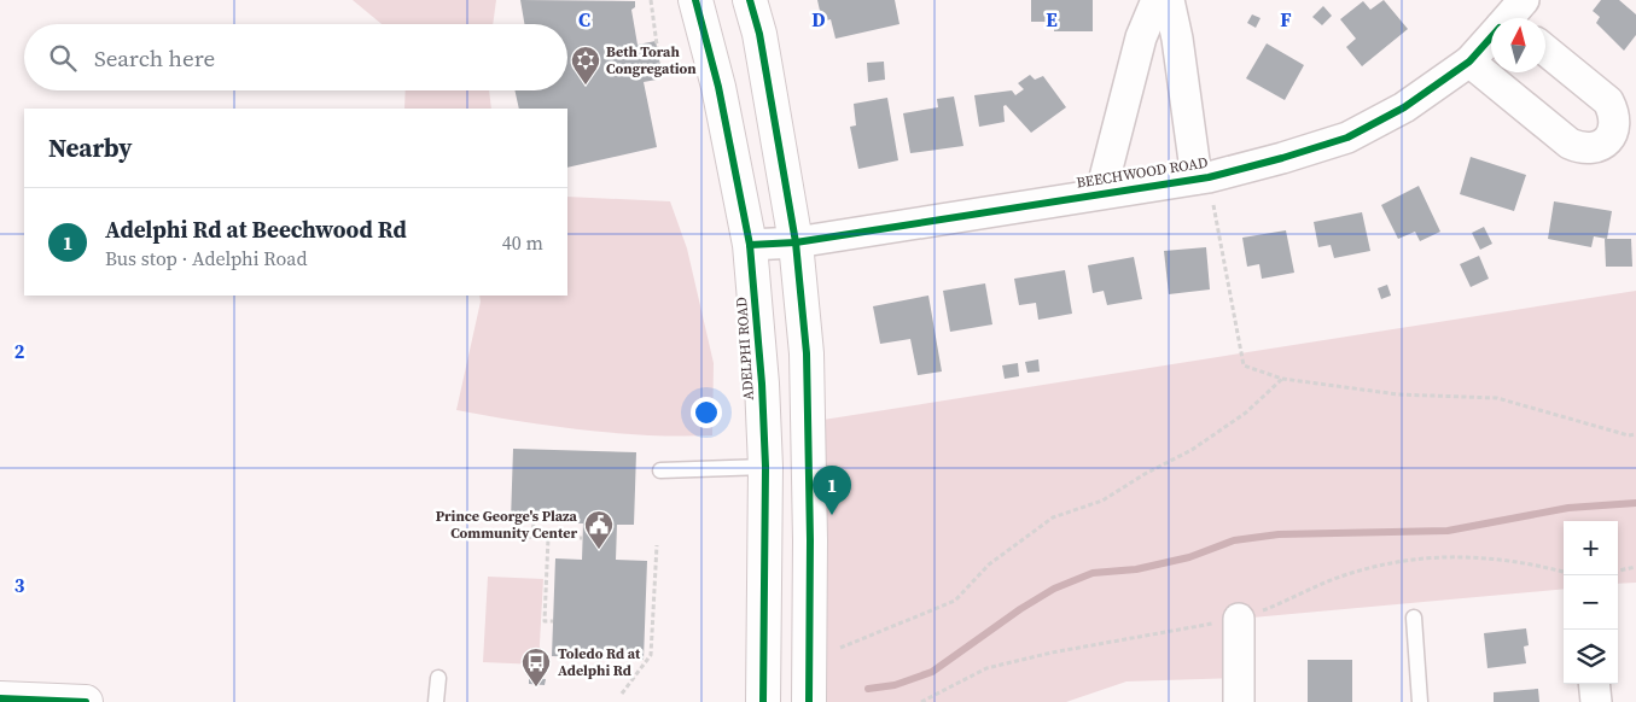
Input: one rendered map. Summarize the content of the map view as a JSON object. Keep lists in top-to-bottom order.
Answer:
{
  "streets": {
    "main road": ["ADELPHI ROAD"],
    "street": ["BEECHWOOD ROAD"]
  },
  "crossings": [
    ["BEECHWOOD ROAD", "ADELPHI ROAD"]
  ],
  "places": {
    "synagogue": ["Beth Torah Congregation"],
    "public building": ["Prince George's Plaza Community Center"],
    "bus stop": ["Toledo Rd at Adelphi Rd"]
  },
  "north": "top",
  "page": {
    "search": "Search here",
    "heading": "Nearby",
    "list": [
      {
        "mark": "1",
        "name": "Adelphi Rd at Beechwood Rd",
        "note": "Bus stop · Adelphi Road",
        "value": "40 m"
      }
    ],
    "pins": "1",
    "map_buttons": ["+", "−"]
  },
  "grid": {
    "columns": [
      "C",
      "D",
      "E",
      "F"
    ],
    "rows": ["2", "3"]
  }
}
